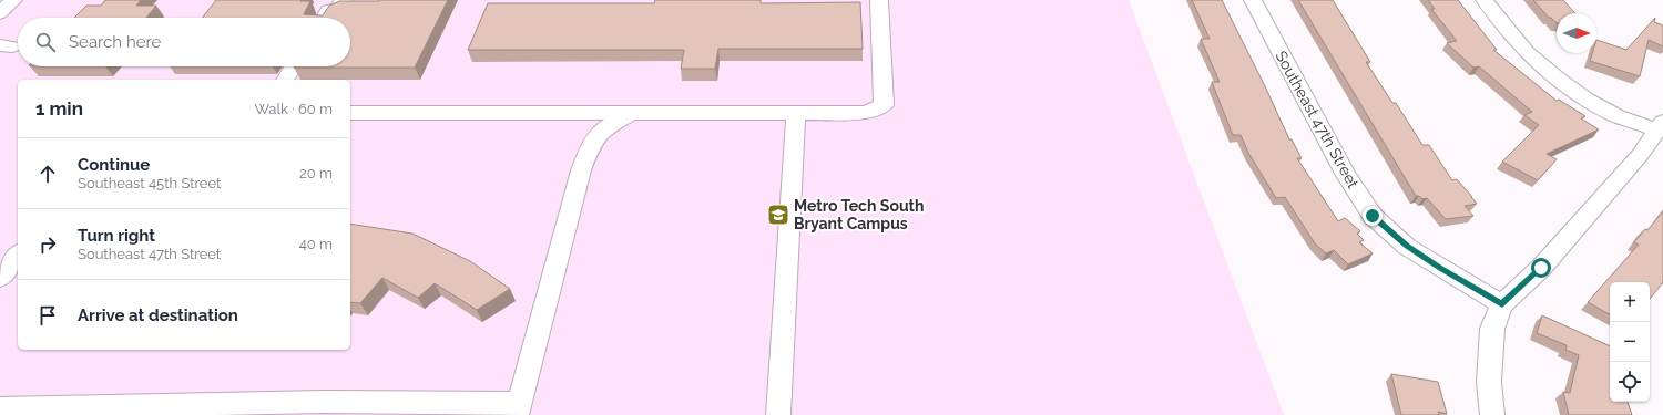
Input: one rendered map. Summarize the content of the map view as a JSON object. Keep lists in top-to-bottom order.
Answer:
{
  "streets": {
    "street": ["Southeast 47th Street"]
  },
  "places": {
    "school or university": ["Metro Tech South Bryant Campus"]
  },
  "north": "right",
  "page": {
    "search": "Search here",
    "heading": ["1 min", "Walk · 60 m"],
    "list": [
      ["Continue", "Southeast 45th Street", "20 m"],
      ["Turn right", "Southeast 47th Street", "40 m"],
      "Arrive at destination"
    ],
    "map_buttons": ["+", "−"]
  }
}
